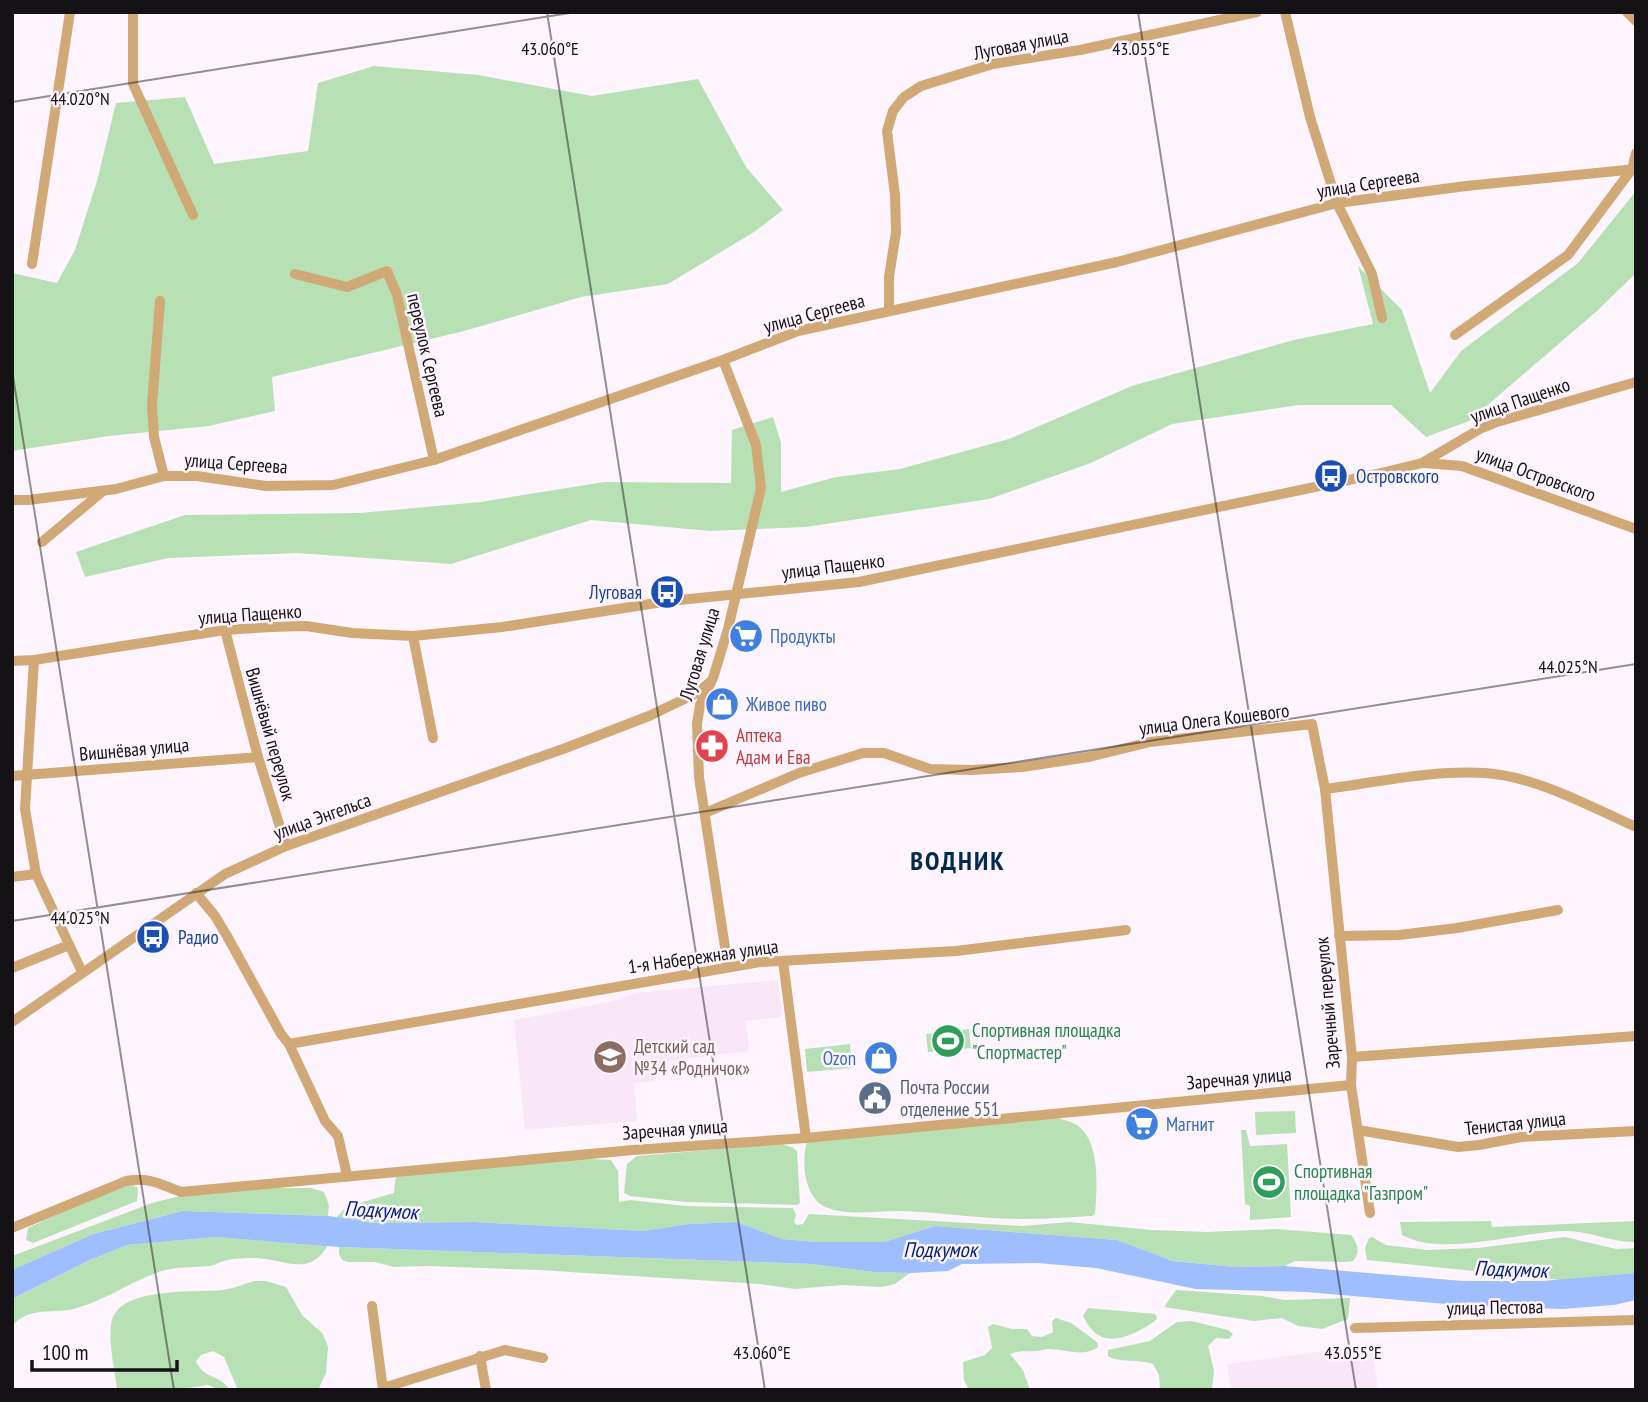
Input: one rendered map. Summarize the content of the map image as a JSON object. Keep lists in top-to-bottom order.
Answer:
{
  "streets": {
    "street": [
      "Луговая улица",
      "улица Сергеева",
      "переулок Сергеева",
      "улица Пащенко",
      "улица Островского",
      "улица Олега Кошевого",
      "Вишнёвый переулок",
      "Вишнёвая улица",
      "улица Энгельса",
      "1-я Набережная улица",
      "Заречный переулок",
      "Заречная улица",
      "Тенистая улица",
      "улица Пестова"
    ]
  },
  "crossings": [
    ["Луговая улица", "улица Сергеева"],
    ["Луговая улица", "улица Пащенко"],
    ["Луговая улица", "улица Олега Кошевого"],
    ["Луговая улица", "улица Энгельса"],
    ["Луговая улица", "1-я Набережная улица"],
    ["улица Сергеева", "переулок Сергеева"],
    ["улица Пащенко", "улица Островского"],
    ["улица Пащенко", "Вишнёвый переулок"],
    ["улица Олега Кошевого", "Заречный переулок"],
    ["Вишнёвый переулок", "Вишнёвая улица"],
    ["Вишнёвый переулок", "улица Энгельса"],
    ["Заречный переулок", "Заречная улица"],
    ["Заречный переулок", "Тенистая улица"]
  ],
  "districts": ["ВОДНИК"],
  "water": ["Подкумок"],
  "places": {
    "bus stop": ["Островского", "Луговая", "Радио"],
    "supermarket": ["Продукты", "Магнит"],
    "shop": ["Живое пиво", "Ozon"],
    "pharmacy": ["Аптека Адам и Ева"],
    "sports": ["Спортивная площадка \"Спортмастер\"", "Спортивная площадка \"Газпром\""],
    "school or university": ["Детский сад №34 «Родничок»"],
    "public building": ["Почта России отделение 551"]
  },
  "scale_bar": "100 m",
  "coordinates": [
    "43.060°E",
    "43.055°E",
    "44.020°N",
    "44.025°N"
  ]
}
